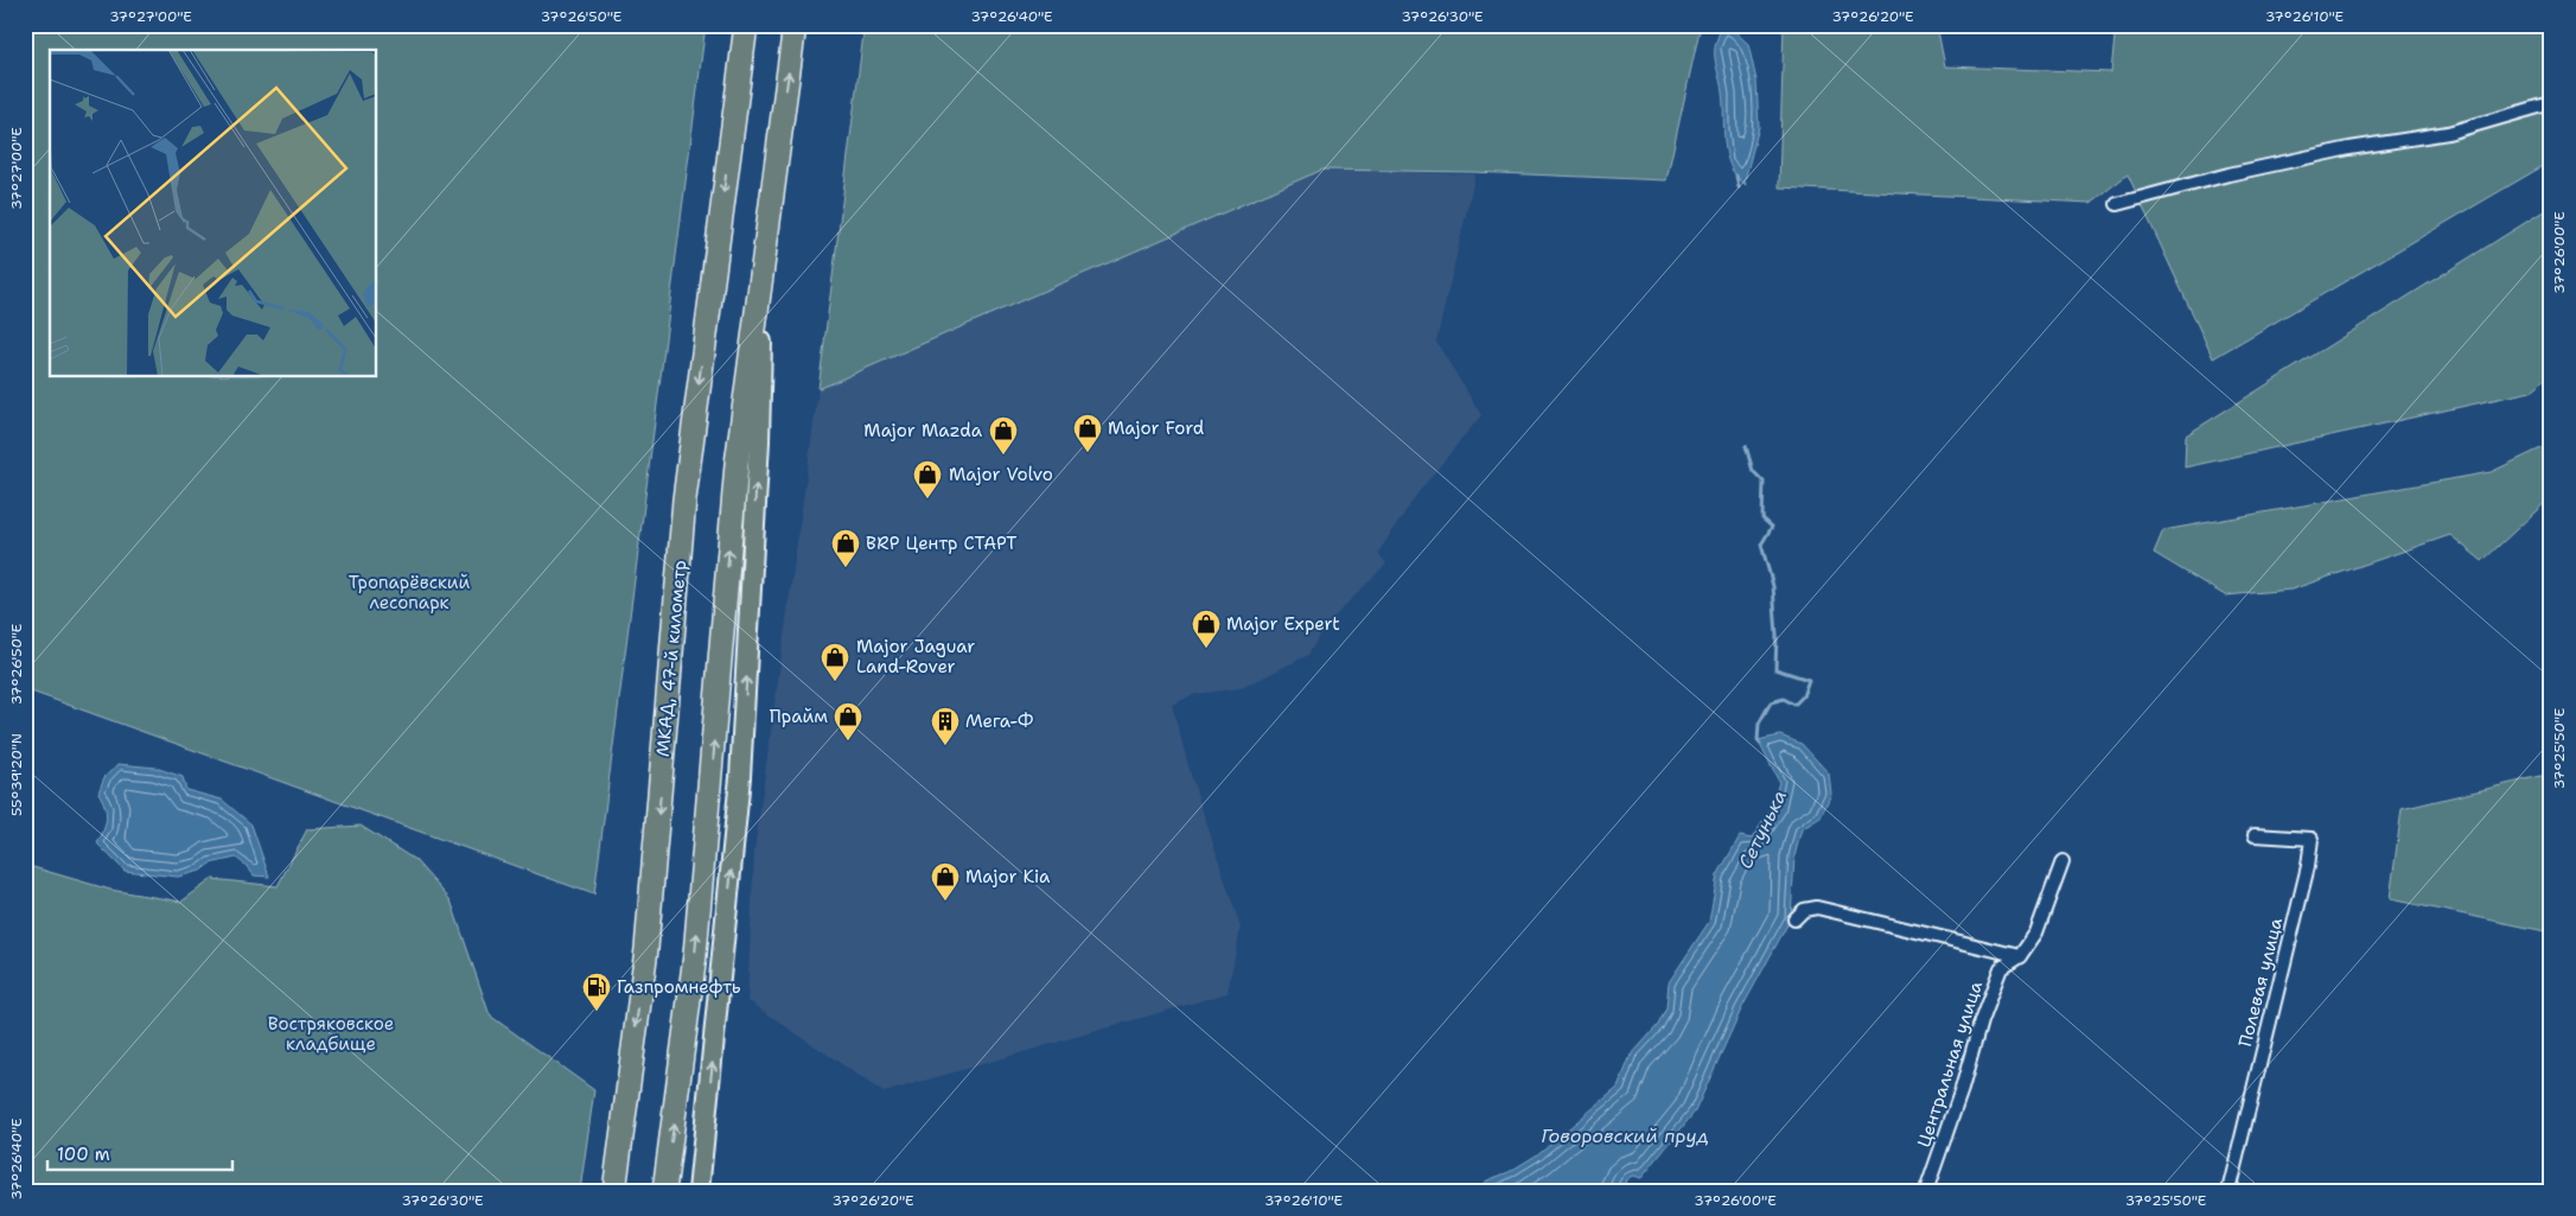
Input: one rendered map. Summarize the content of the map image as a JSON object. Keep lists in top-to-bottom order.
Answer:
{
  "streets": {
    "highway": ["МКАД, 47-й километр"],
    "street": ["Полевая улица", "Центральная улица"]
  },
  "water": ["Сетунька", "Говоровский пруд"],
  "parks": ["Тропарёвский лесопарк", "Востряковское кладбище"],
  "places": {
    "shop": [
      "Major Ford",
      "Major Mazda",
      "Major Volvo",
      "BRP Центр СТАРТ",
      "Major Expert",
      "Major Jaguar Land-Rover",
      "Прайм",
      "Major Kia"
    ],
    "building": ["Мега-Ф"],
    "fuel station": ["Газпромнефть"]
  },
  "scale_bar": "100 m",
  "coordinates": [
    "37°27'00\"E",
    "37°26'50\"E",
    "37°26'40\"E",
    "37°26'30\"E",
    "37°26'20\"E",
    "37°26'10\"E",
    "37°26'00\"E",
    "37°25'50\"E",
    "55°39'20\"N"
  ]
}
